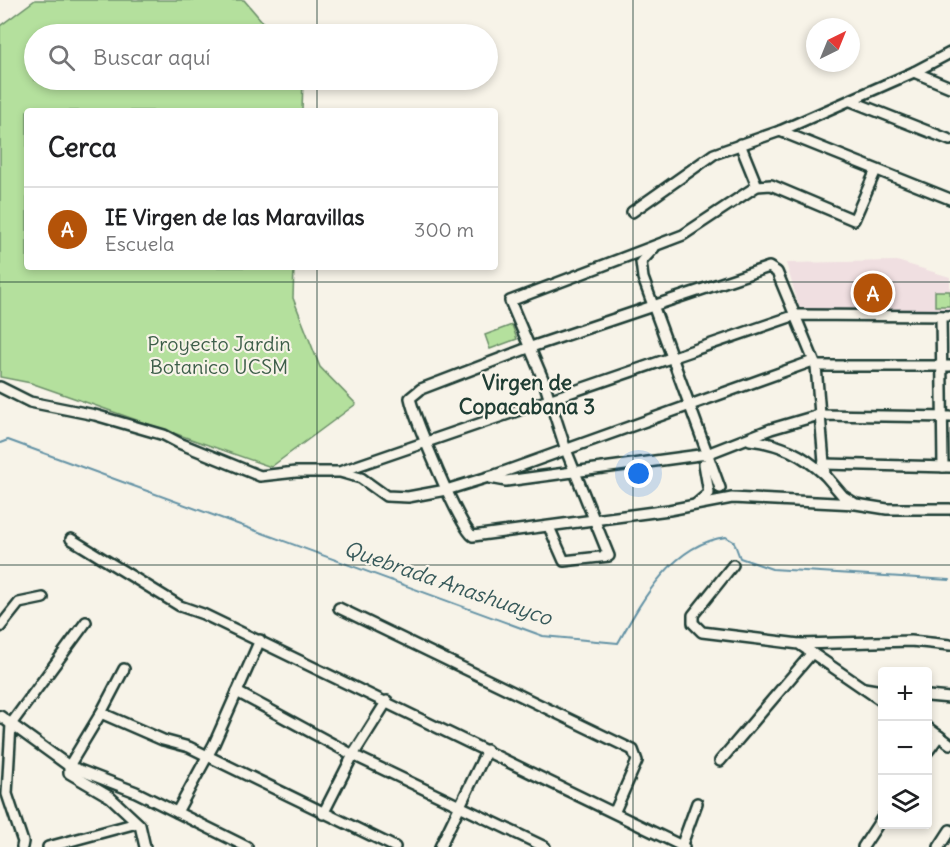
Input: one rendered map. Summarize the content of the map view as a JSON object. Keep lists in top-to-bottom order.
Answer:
{
  "districts": ["Virgen de Copacabana 3"],
  "water": ["Quebrada Anashuayco"],
  "parks": ["Proyecto Jardin Botanico UCSM"],
  "north": "top right",
  "page": {
    "search": "Buscar aquí",
    "heading": "Cerca",
    "list": [
      {
        "mark": "A",
        "name": "IE Virgen de las Maravillas",
        "note": "Escuela",
        "value": "300 m"
      }
    ],
    "pins": "A",
    "map_buttons": ["+", "−"]
  }
}
